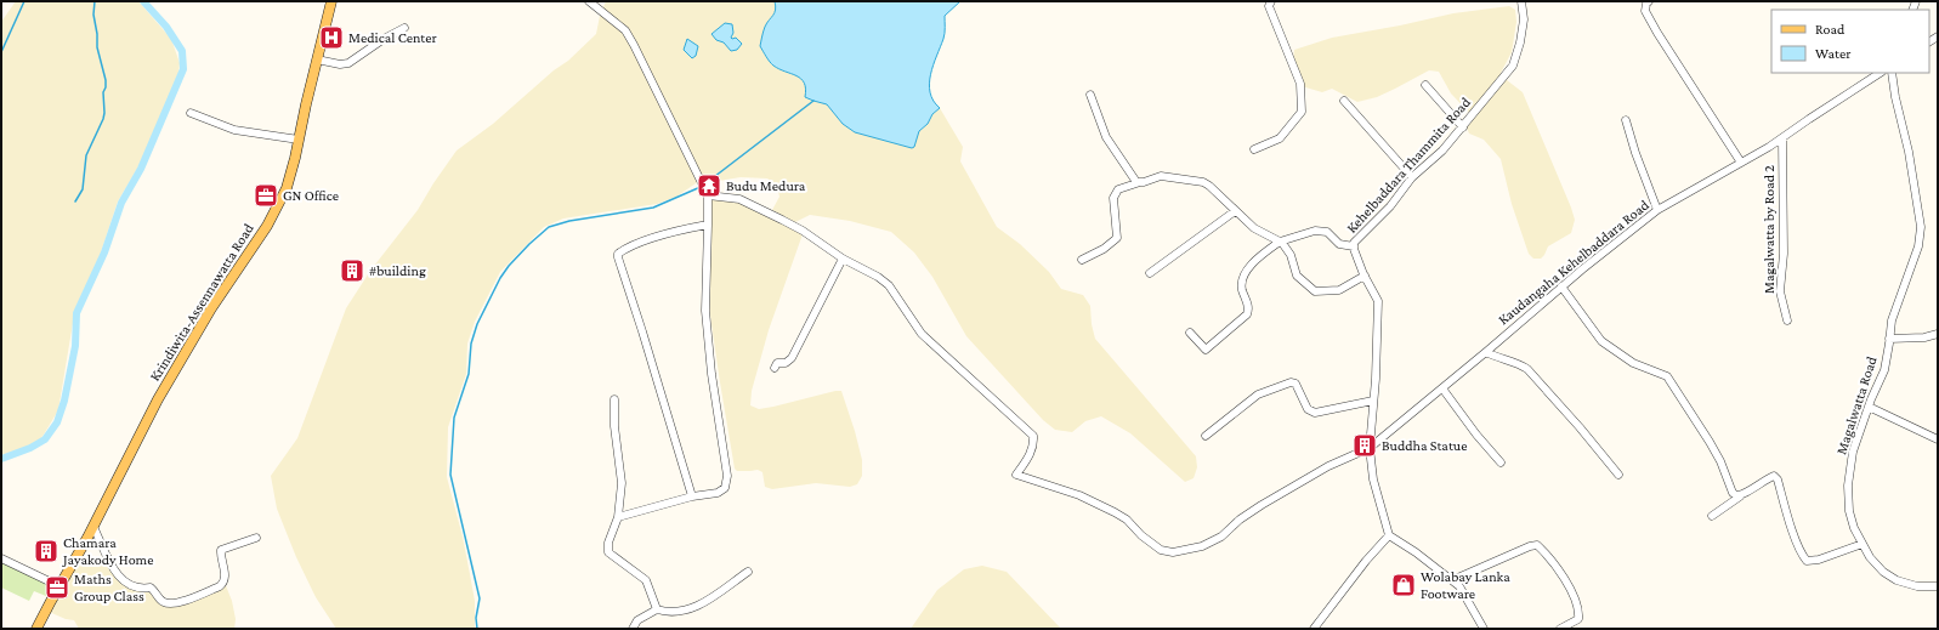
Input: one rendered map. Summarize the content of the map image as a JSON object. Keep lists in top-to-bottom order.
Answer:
{
  "streets": {
    "main road": ["Krindiwita-Assennawatta Road"],
    "street": [
      "Kehelbaddara Thammita Road",
      "Magalwatta by Road 2",
      "Kaudangaha Kehelbaddara Road",
      "Magalwatta Road"
    ]
  },
  "crossings": [
    ["Kehelbaddara Thammita Road", "Kaudangaha Kehelbaddara Road"],
    ["Magalwatta by Road 2", "Kaudangaha Kehelbaddara Road"]
  ],
  "places": {
    "hospital": ["Medical Center"],
    "temple": ["Budu Medura"],
    "office": ["GN Office", "Maths Group Class"],
    "building": ["#building", "Buddha Statue", "Chamara Jayakody Home"],
    "shop": ["Wolabay Lanka Footware"]
  },
  "legend": ["Road", "Water"]
}
